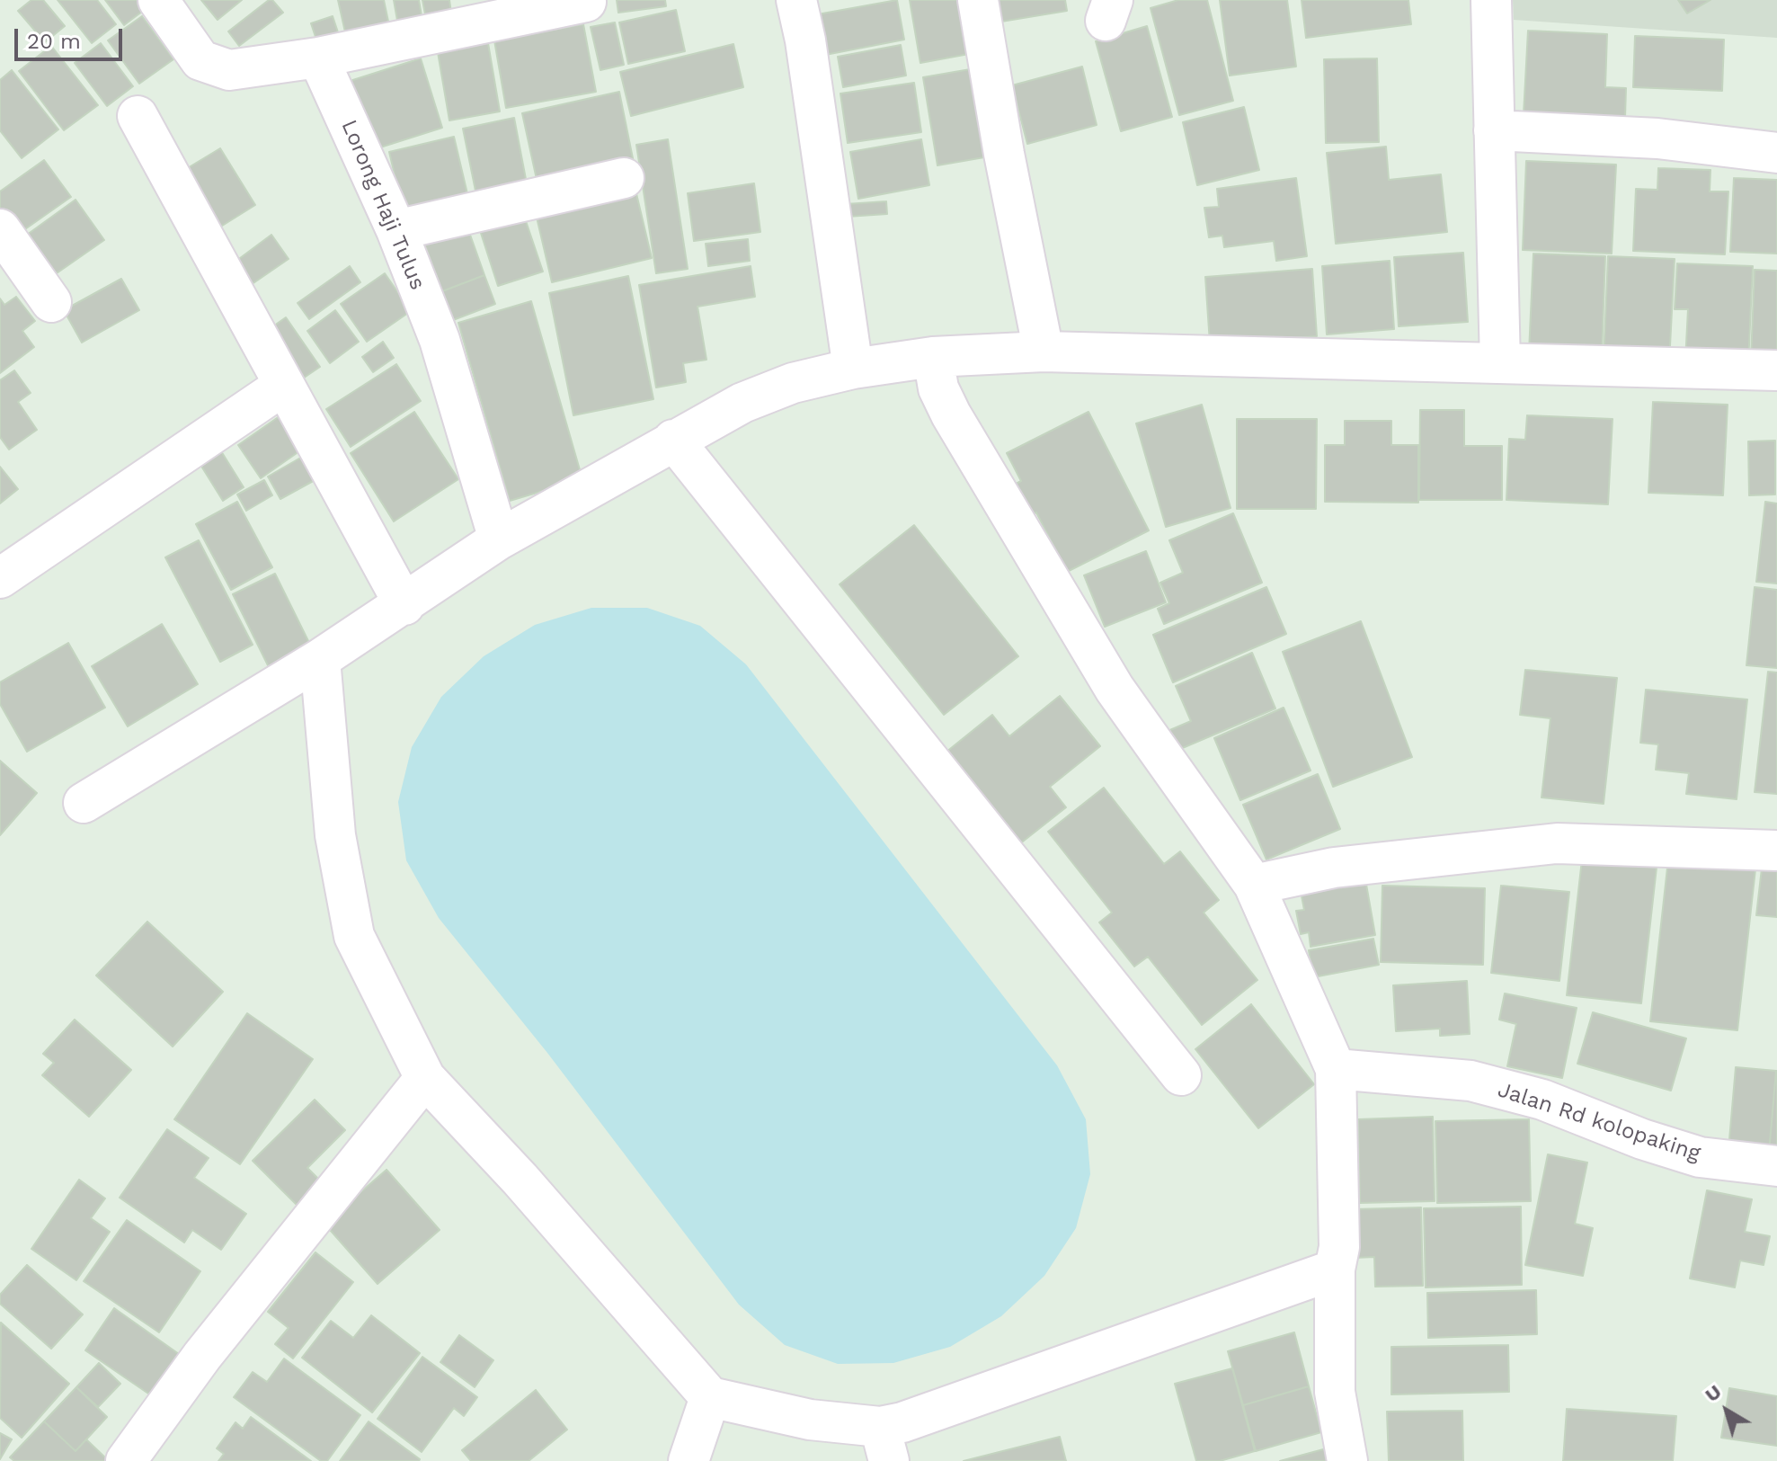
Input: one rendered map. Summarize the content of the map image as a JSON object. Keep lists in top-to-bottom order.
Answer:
{
  "streets": {
    "street": ["Lorong Haji Tulus", "Jalan Rd kolopaking"]
  },
  "scale_bar": "20 m",
  "north": "top left"
}
